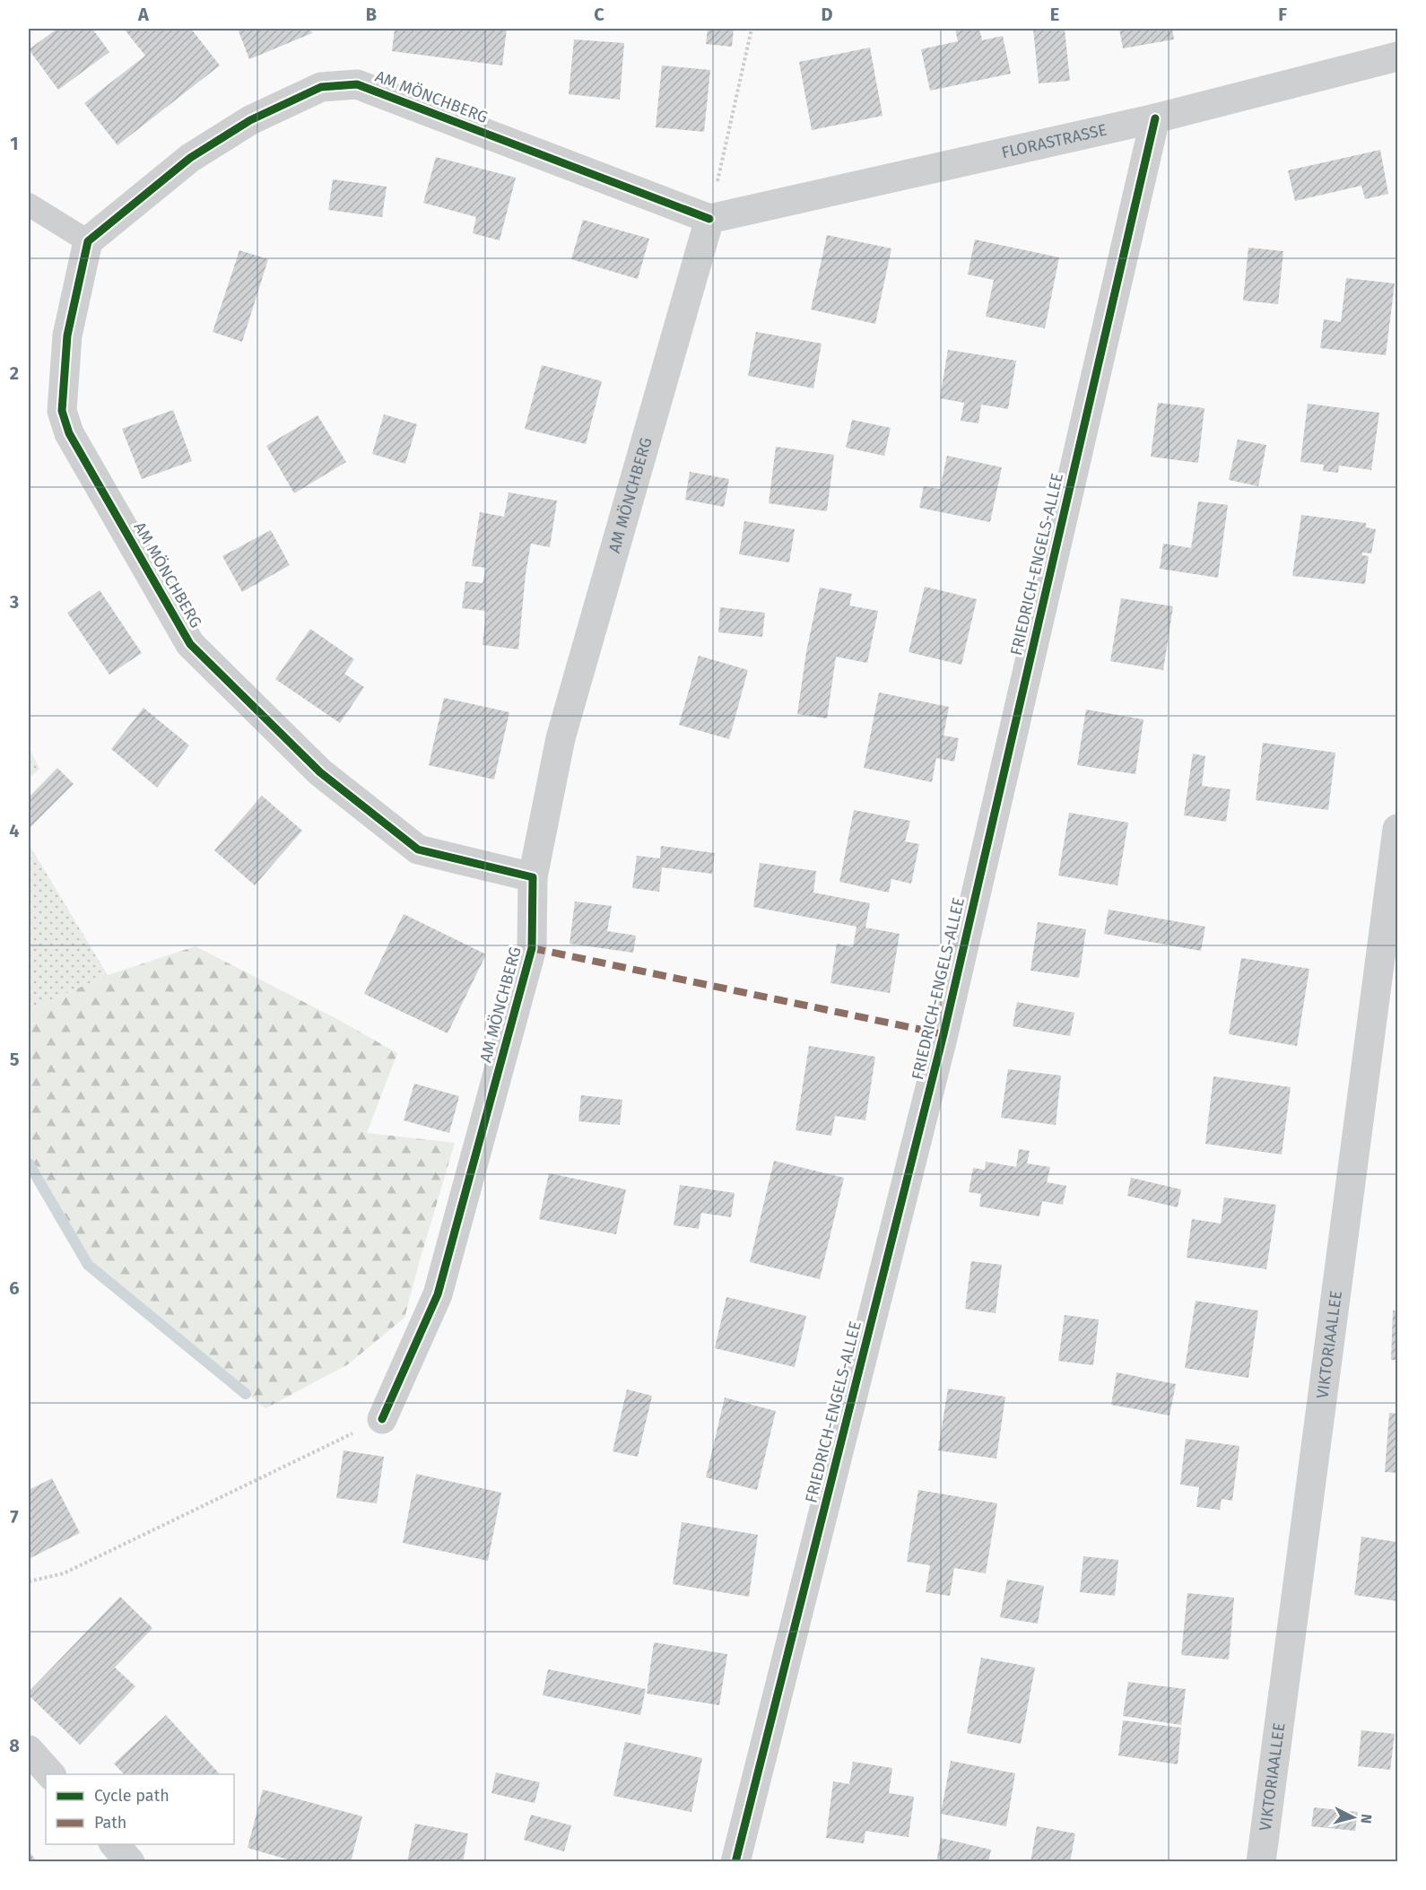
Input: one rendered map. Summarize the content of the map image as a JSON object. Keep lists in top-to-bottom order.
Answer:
{
  "streets": {
    "street": [
      "AM MÖNCHBERG",
      "FLORASTRASSE",
      "FRIEDRICH-ENGELS-ALLEE",
      "VIKTORIAALLEE"
    ]
  },
  "crossings": [
    ["AM MÖNCHBERG", "FLORASTRASSE"],
    ["FLORASTRASSE", "FRIEDRICH-ENGELS-ALLEE"]
  ],
  "legend": ["Cycle path", "Path"],
  "north": "right",
  "grid": {
    "columns": [
      "A",
      "B",
      "C",
      "D",
      "E",
      "F"
    ],
    "rows": [
      "1",
      "2",
      "3",
      "4",
      "5",
      "6",
      "7",
      "8"
    ]
  }
}
